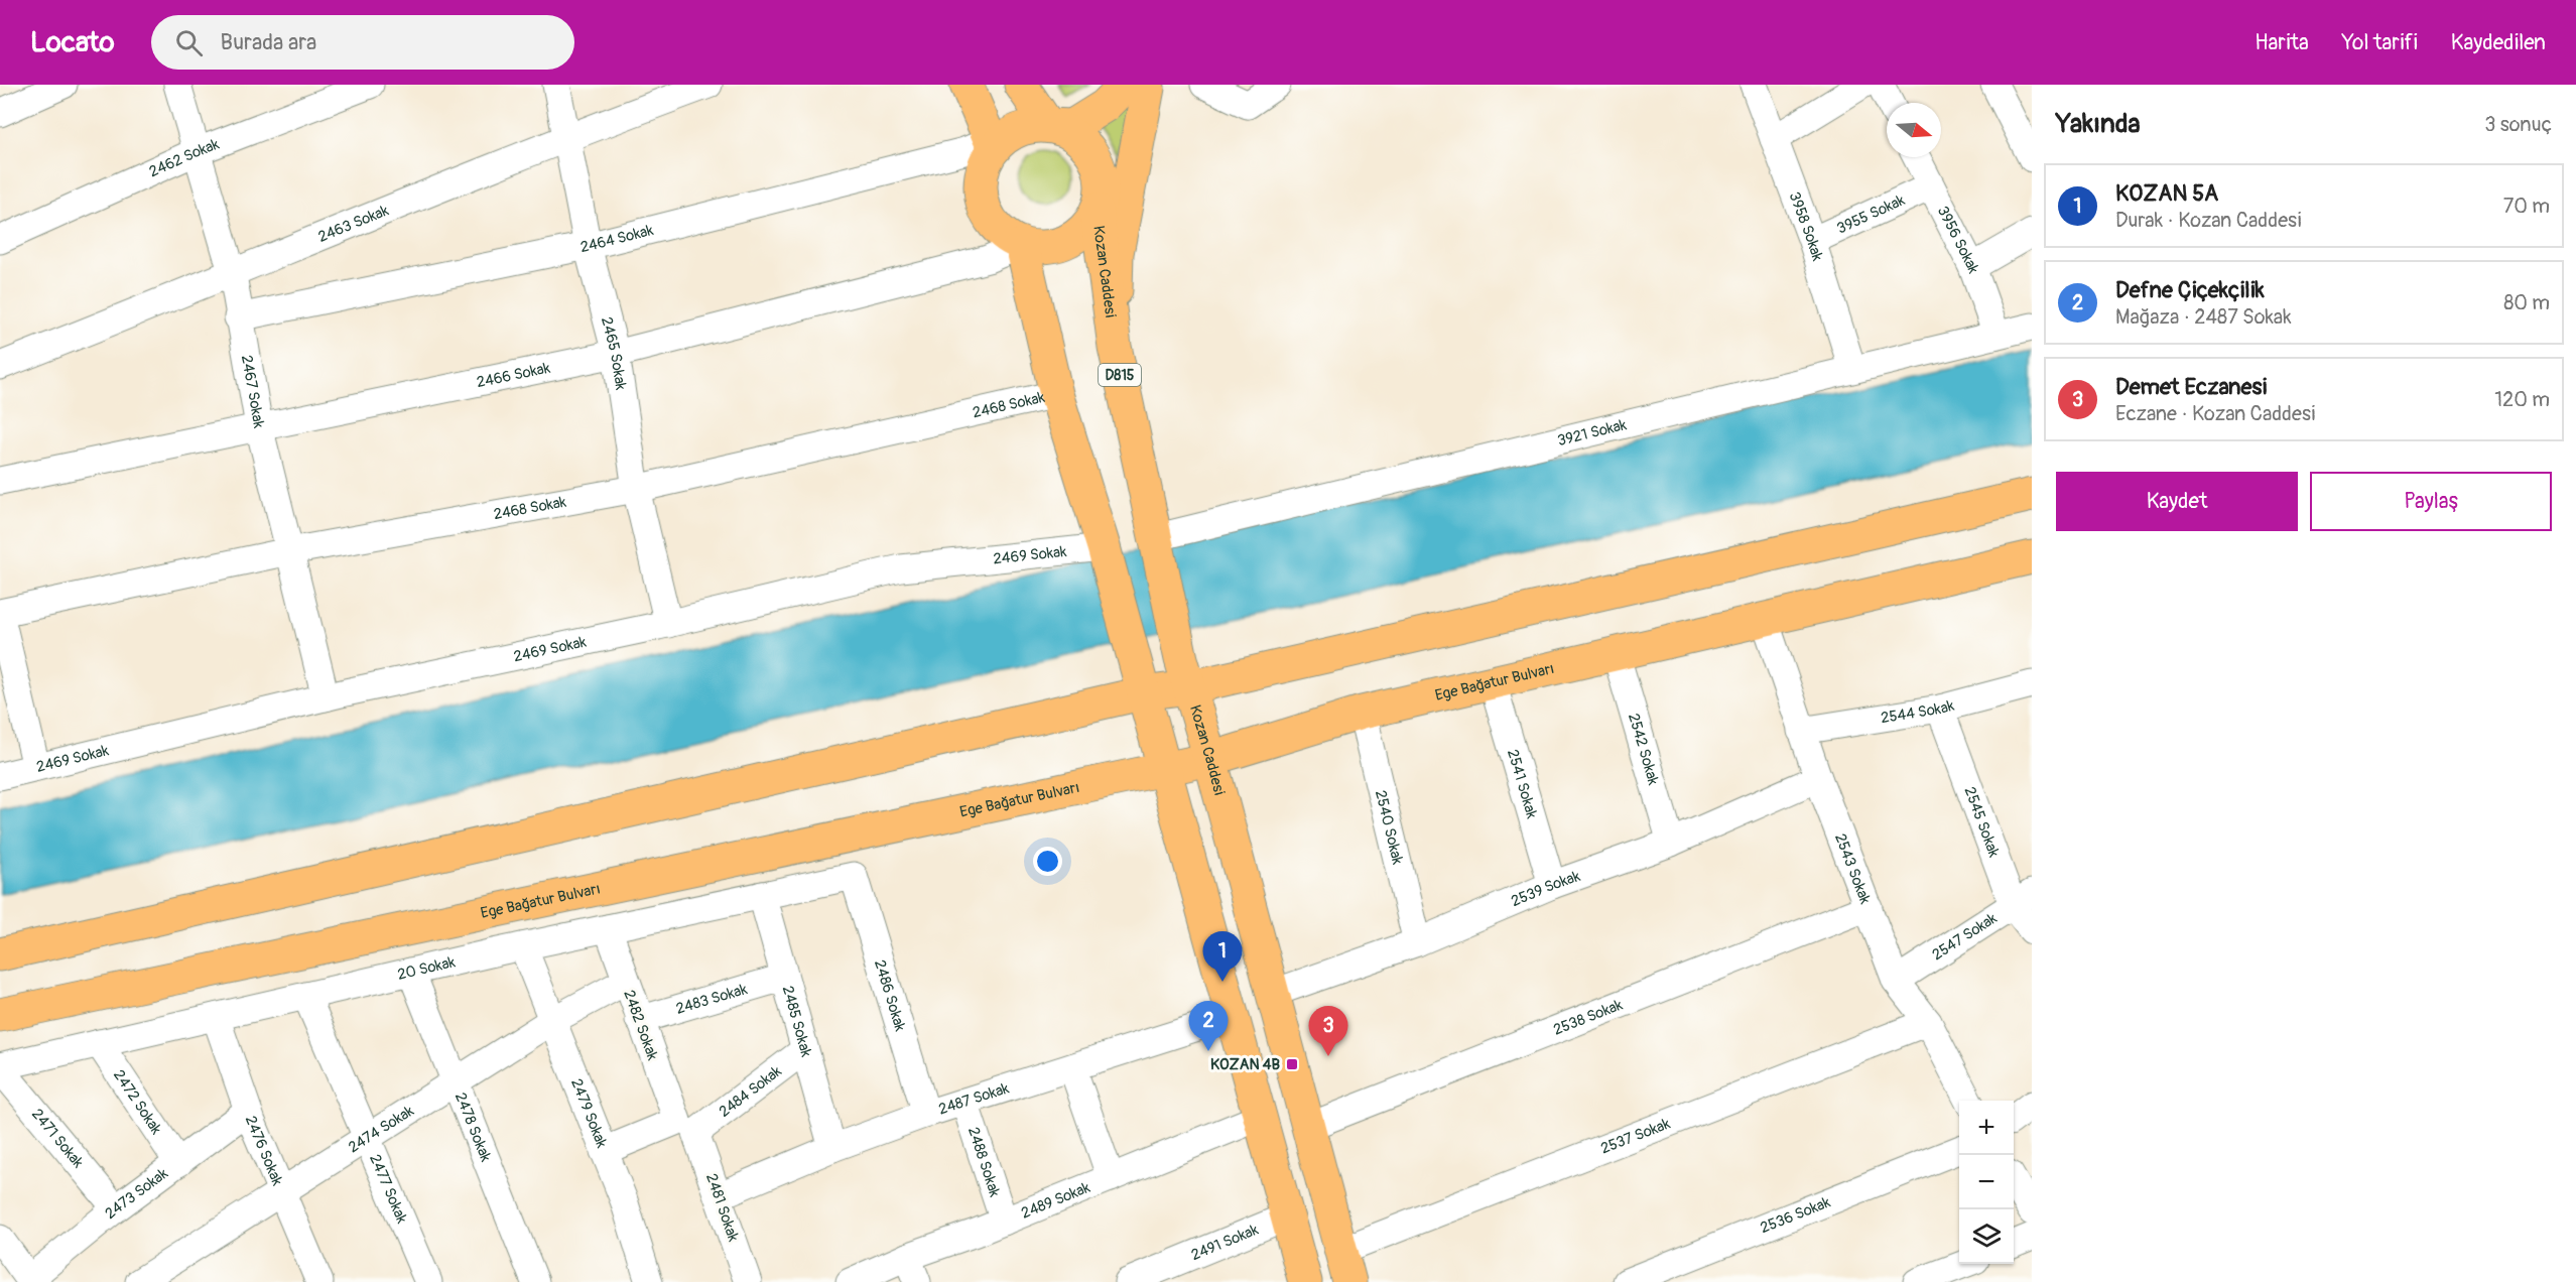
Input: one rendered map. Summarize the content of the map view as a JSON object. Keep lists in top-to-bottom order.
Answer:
{
  "streets": {
    "main road": ["Kozan Caddesi", "D815", "Ege Bağatur Bulvarı"],
    "street": [
      "2462 Sokak",
      "3955 Sokak",
      "2463 Sokak",
      "3958 Sokak",
      "2464 Sokak",
      "3956 Sokak",
      "2465 Sokak",
      "2466 Sokak",
      "2467 Sokak",
      "2468 Sokak",
      "3921 Sokak",
      "2469 Sokak",
      "2544 Sokak",
      "2542 Sokak",
      "2541 Sokak",
      "2545 Sokak",
      "2540 Sokak",
      "2543 Sokak",
      "2539 Sokak",
      "2547 Sokak",
      "20 Sokak",
      "2486 Sokak",
      "2483 Sokak",
      "2538 Sokak",
      "2485 Sokak",
      "2482 Sokak",
      "2484 Sokak",
      "2487 Sokak",
      "2472 Sokak",
      "2479 Sokak",
      "2478 Sokak",
      "2474 Sokak",
      "2537 Sokak",
      "2471 Sokak",
      "2476 Sokak",
      "2488 Sokak",
      "2477 Sokak",
      "2473 Sokak",
      "2489 Sokak",
      "2481 Sokak",
      "2536 Sokak",
      "2491 Sokak"
    ]
  },
  "crossings": [
    ["2462 Sokak", "2467 Sokak"],
    ["3955 Sokak", "3958 Sokak"],
    ["3955 Sokak", "3956 Sokak"],
    ["2463 Sokak", "2465 Sokak"],
    ["2463 Sokak", "2467 Sokak"],
    ["3958 Sokak", "3921 Sokak"],
    ["2464 Sokak", "Kozan Caddesi"],
    ["2464 Sokak", "2465 Sokak"],
    ["2464 Sokak", "2466 Sokak"],
    ["2464 Sokak", "D815"],
    ["2464 Sokak", "2467 Sokak"],
    ["3956 Sokak", "3921 Sokak"],
    ["Kozan Caddesi", "2466 Sokak"],
    ["Kozan Caddesi", "D815"],
    ["Kozan Caddesi", "3921 Sokak"],
    ["Kozan Caddesi", "Ege Bağatur Bulvarı"],
    ["Kozan Caddesi", "2539 Sokak"],
    ["Kozan Caddesi", "2538 Sokak"],
    ["Kozan Caddesi", "2537 Sokak"],
    ["2465 Sokak", "2466 Sokak"],
    ["2465 Sokak", "2468 Sokak"],
    ["2465 Sokak", "2469 Sokak"],
    ["2466 Sokak", "D815"],
    ["2466 Sokak", "2467 Sokak"],
    ["2467 Sokak", "2468 Sokak"],
    ["2467 Sokak", "2469 Sokak"],
    ["Ege Bağatur Bulvarı", "2542 Sokak"],
    ["Ege Bağatur Bulvarı", "2541 Sokak"],
    ["Ege Bağatur Bulvarı", "2540 Sokak"],
    ["Ege Bağatur Bulvarı", "2543 Sokak"],
    ["2544 Sokak", "2545 Sokak"],
    ["2544 Sokak", "2543 Sokak"],
    ["2542 Sokak", "2539 Sokak"],
    ["2541 Sokak", "2539 Sokak"],
    ["2545 Sokak", "2547 Sokak"],
    ["2540 Sokak", "2539 Sokak"],
    ["2543 Sokak", "2539 Sokak"],
    ["2543 Sokak", "2547 Sokak"],
    ["2543 Sokak", "2538 Sokak"],
    ["2543 Sokak", "2537 Sokak"],
    ["20 Sokak", "2486 Sokak"],
    ["20 Sokak", "2485 Sokak"],
    ["20 Sokak", "2482 Sokak"],
    ["20 Sokak", "2472 Sokak"],
    ["20 Sokak", "2479 Sokak"],
    ["20 Sokak", "2478 Sokak"],
    ["20 Sokak", "2471 Sokak"],
    ["20 Sokak", "2476 Sokak"],
    ["20 Sokak", "2477 Sokak"],
    ["2486 Sokak", "2487 Sokak"],
    ["2483 Sokak", "2485 Sokak"],
    ["2483 Sokak", "2482 Sokak"],
    ["2485 Sokak", "2484 Sokak"],
    ["2485 Sokak", "2487 Sokak"],
    ["2482 Sokak", "2484 Sokak"],
    ["2482 Sokak", "2474 Sokak"],
    ["2482 Sokak", "2481 Sokak"],
    ["2484 Sokak", "2479 Sokak"],
    ["2484 Sokak", "2481 Sokak"],
    ["2487 Sokak", "2488 Sokak"],
    ["2487 Sokak", "2481 Sokak"],
    ["2472 Sokak", "2473 Sokak"],
    ["2479 Sokak", "2474 Sokak"],
    ["2478 Sokak", "2474 Sokak"],
    ["2474 Sokak", "2476 Sokak"],
    ["2474 Sokak", "2477 Sokak"],
    ["2471 Sokak", "2473 Sokak"],
    ["2476 Sokak", "2473 Sokak"],
    ["2488 Sokak", "2489 Sokak"]
  ],
  "places": {
    "transit": ["KOZAN 4B"]
  },
  "north": "right",
  "page": {
    "header": "Locato",
    "search": "Burada ara",
    "nav": ["Harita", "Yol tarifi", "Kaydedilen"],
    "heading": ["Yakında", "3 sonuç"],
    "list": [
      {
        "mark": "1",
        "name": "KOZAN 5A",
        "note": "Durak · Kozan Caddesi",
        "value": "70 m"
      },
      {
        "mark": "2",
        "name": "Defne Çiçekçilik",
        "note": "Mağaza · 2487 Sokak",
        "value": "80 m"
      },
      {
        "mark": "3",
        "name": "Demet Eczanesi",
        "note": "Eczane · Kozan Caddesi",
        "value": "120 m"
      }
    ],
    "buttons": ["Kaydet", "Paylaş"],
    "pins": ["1", "2", "3"],
    "map_buttons": ["+", "−"]
  }
}
